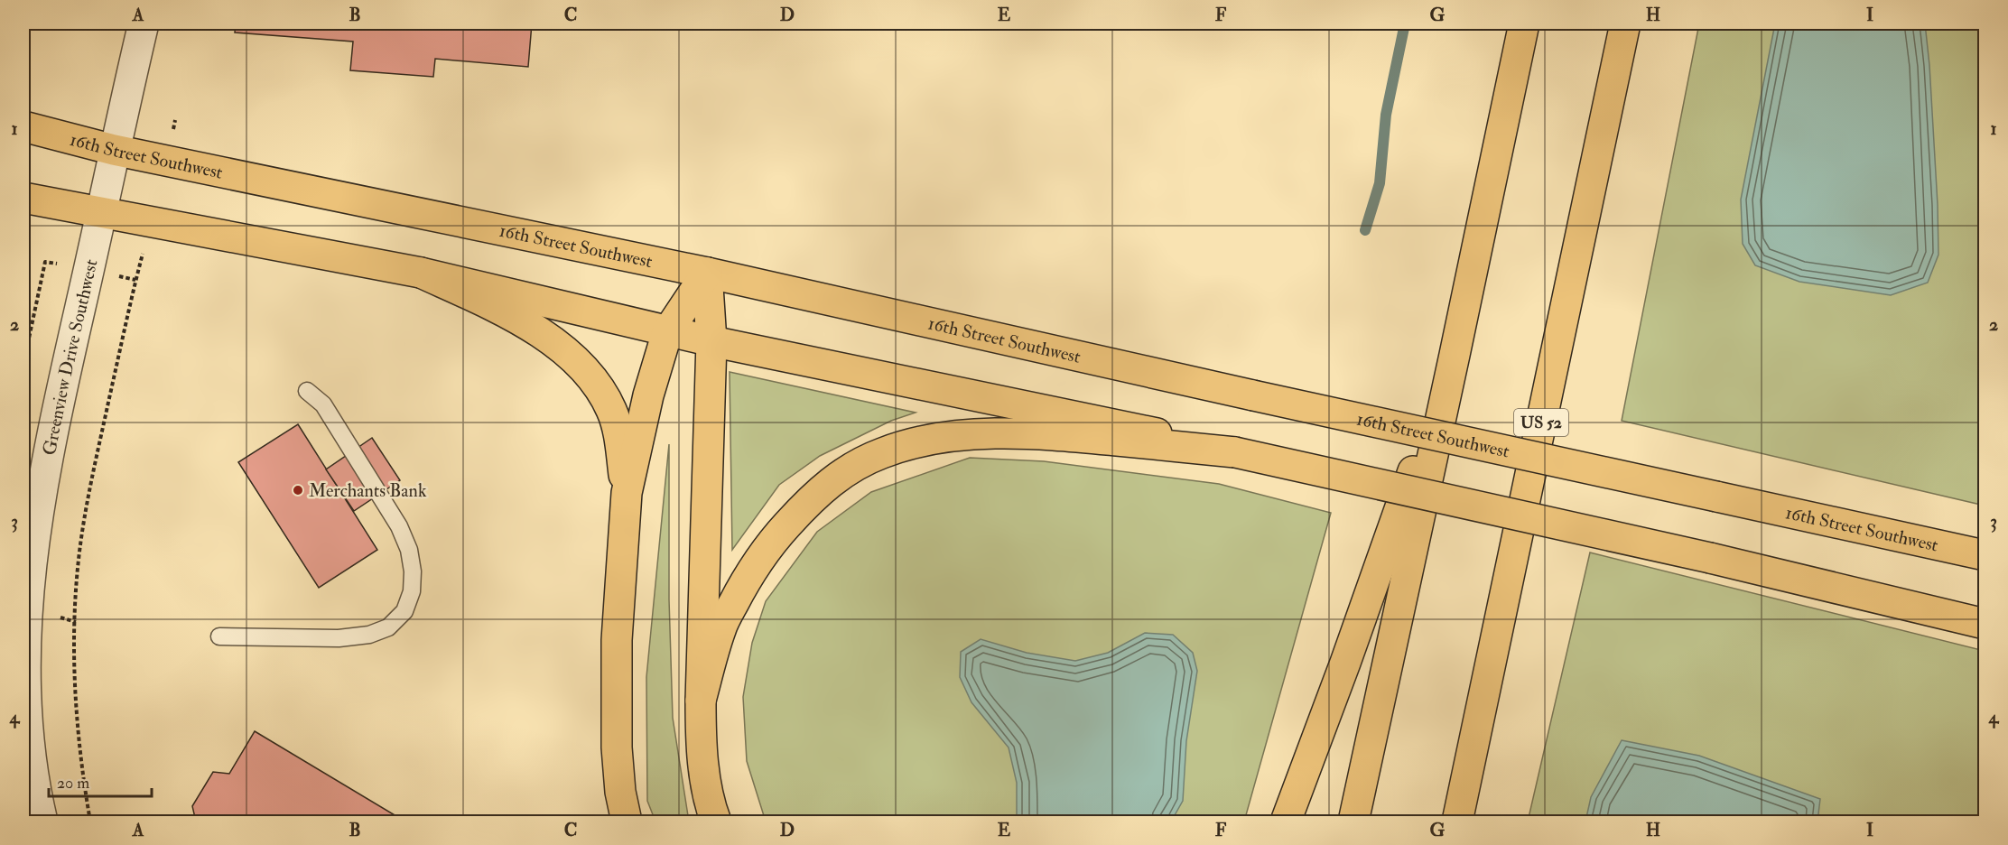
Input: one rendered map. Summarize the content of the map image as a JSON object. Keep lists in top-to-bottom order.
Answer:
{
  "streets": {
    "main road": ["16th Street Southwest", "US 52"],
    "street": ["Greenview Drive Southwest"]
  },
  "crossings": [
    ["16th Street Southwest", "Greenview Drive Southwest"]
  ],
  "places": ["Merchants Bank"],
  "scale_bar": "20 m",
  "grid": {
    "columns": [
      "A",
      "B",
      "C",
      "D",
      "E",
      "F",
      "G",
      "H",
      "I"
    ],
    "rows": [
      "1",
      "2",
      "3",
      "4"
    ]
  }
}
